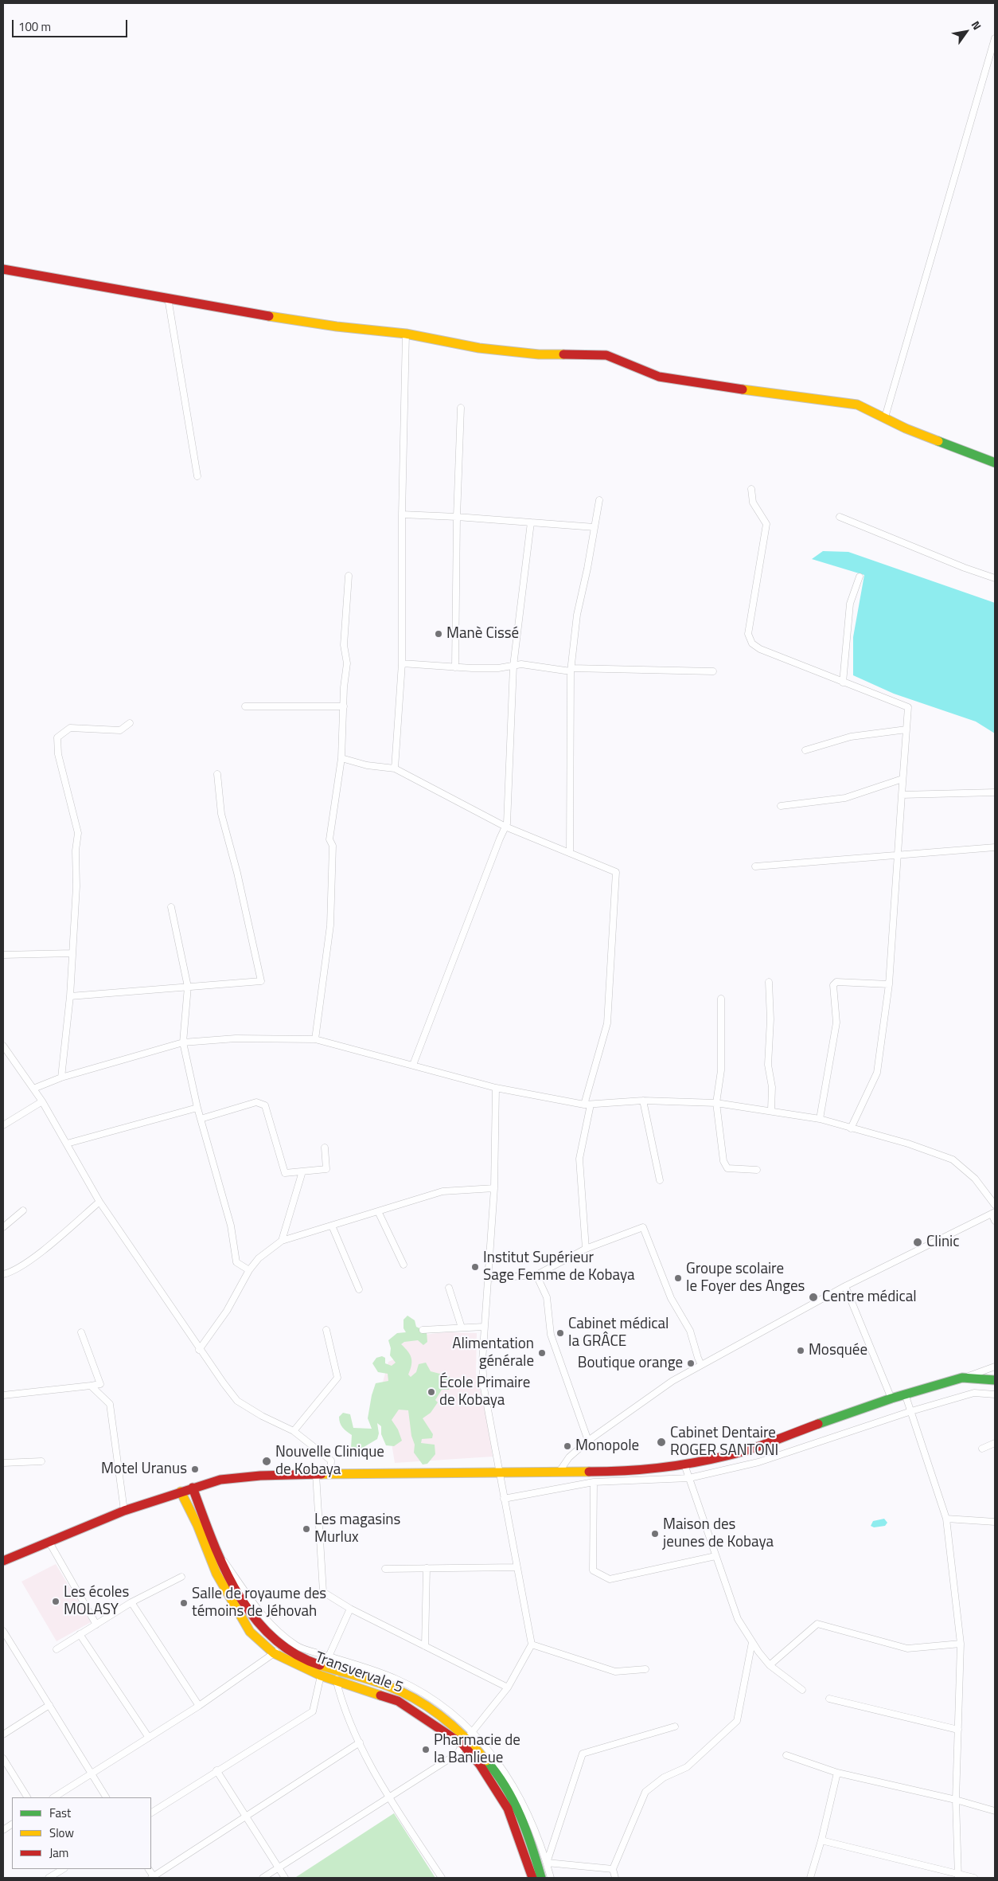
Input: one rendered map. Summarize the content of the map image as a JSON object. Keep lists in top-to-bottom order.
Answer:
{
  "streets": {
    "main road": ["Transvervale 5"]
  },
  "places": [
    "Manè Cissé",
    "Clinic",
    "Institut Supérieur Sage Femme de Kobaya",
    "Groupe scolaire le Foyer des Anges",
    "Centre médical",
    "Cabinet médical la GRÂCE",
    "Mosquée",
    "Alimentation générale",
    "Boutique orange",
    "École Primaire de Kobaya",
    "Cabinet Dentaire ROGER SANTONI",
    "Monopole",
    "Nouvelle Clinique de Kobaya",
    "Motel Uranus",
    "Les magasins Murlux",
    "Maison des jeunes de Kobaya",
    "Les écoles MOLASY",
    "Salle de royaume des témoins de Jéhovah",
    "Pharmacie de la Banlieue"
  ],
  "legend": ["Fast", "Slow", "Jam"],
  "scale_bar": "100 m",
  "north": "top right"
}
